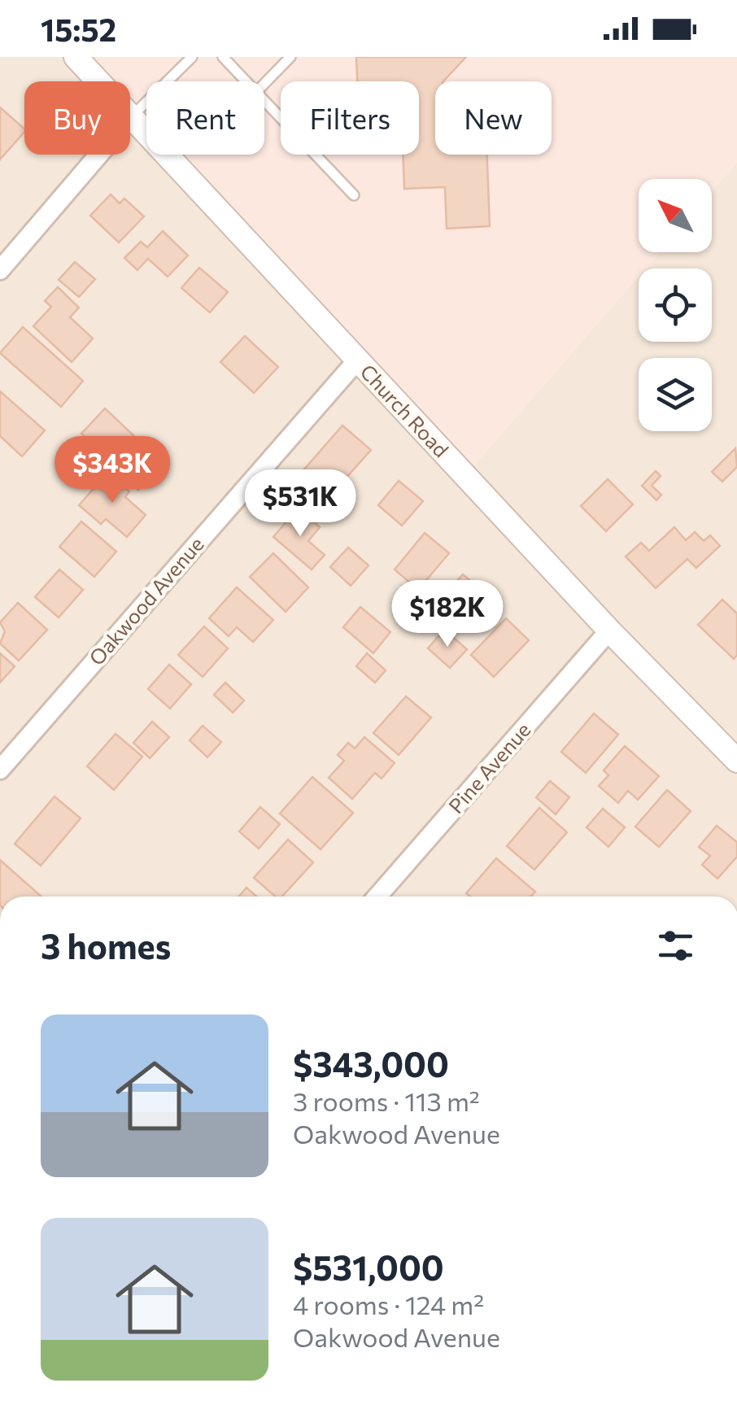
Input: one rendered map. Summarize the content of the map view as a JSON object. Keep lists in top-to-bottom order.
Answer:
{
  "streets": {
    "street": ["Church Road", "Oakwood Avenue", "Pine Avenue"]
  },
  "crossings": [
    ["Church Road", "Oakwood Avenue"],
    ["Church Road", "Pine Avenue"]
  ],
  "north": "top left",
  "page": {
    "status": "15:52",
    "chip": [
      "Buy",
      "Rent",
      "Filters",
      "New"
    ],
    "price": ["$343K", "$531K", "$182K"],
    "heading": "3 homes",
    "list": [
      {
        "name": "$343,000",
        "note": "3 rooms · 113 m² · Oakwood Avenue"
      },
      {
        "name": "$531,000",
        "note": "4 rooms · 124 m² · Oakwood Avenue"
      }
    ]
  }
}
